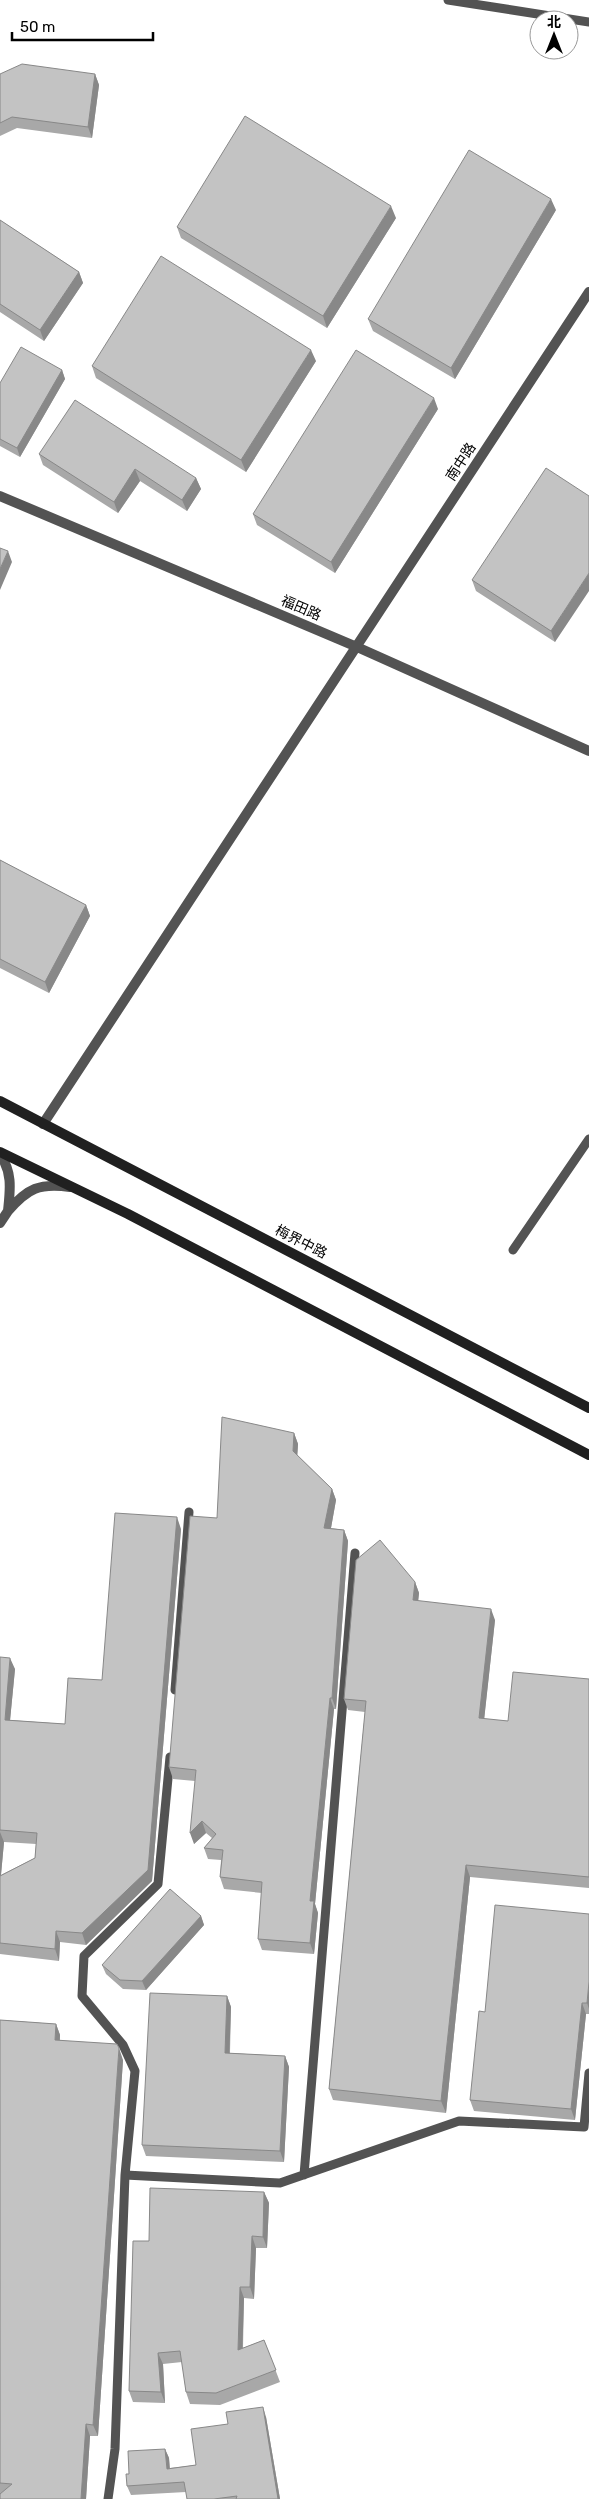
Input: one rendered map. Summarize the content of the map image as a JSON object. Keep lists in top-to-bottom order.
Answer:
{
  "streets": {
    "main road": ["梅界中路"],
    "street": ["南中路", "福田路"]
  },
  "crossings": [
    ["南中路", "福田路"],
    ["南中路", "梅界中路"]
  ],
  "scale_bar": "50 m",
  "north": "top"
}
